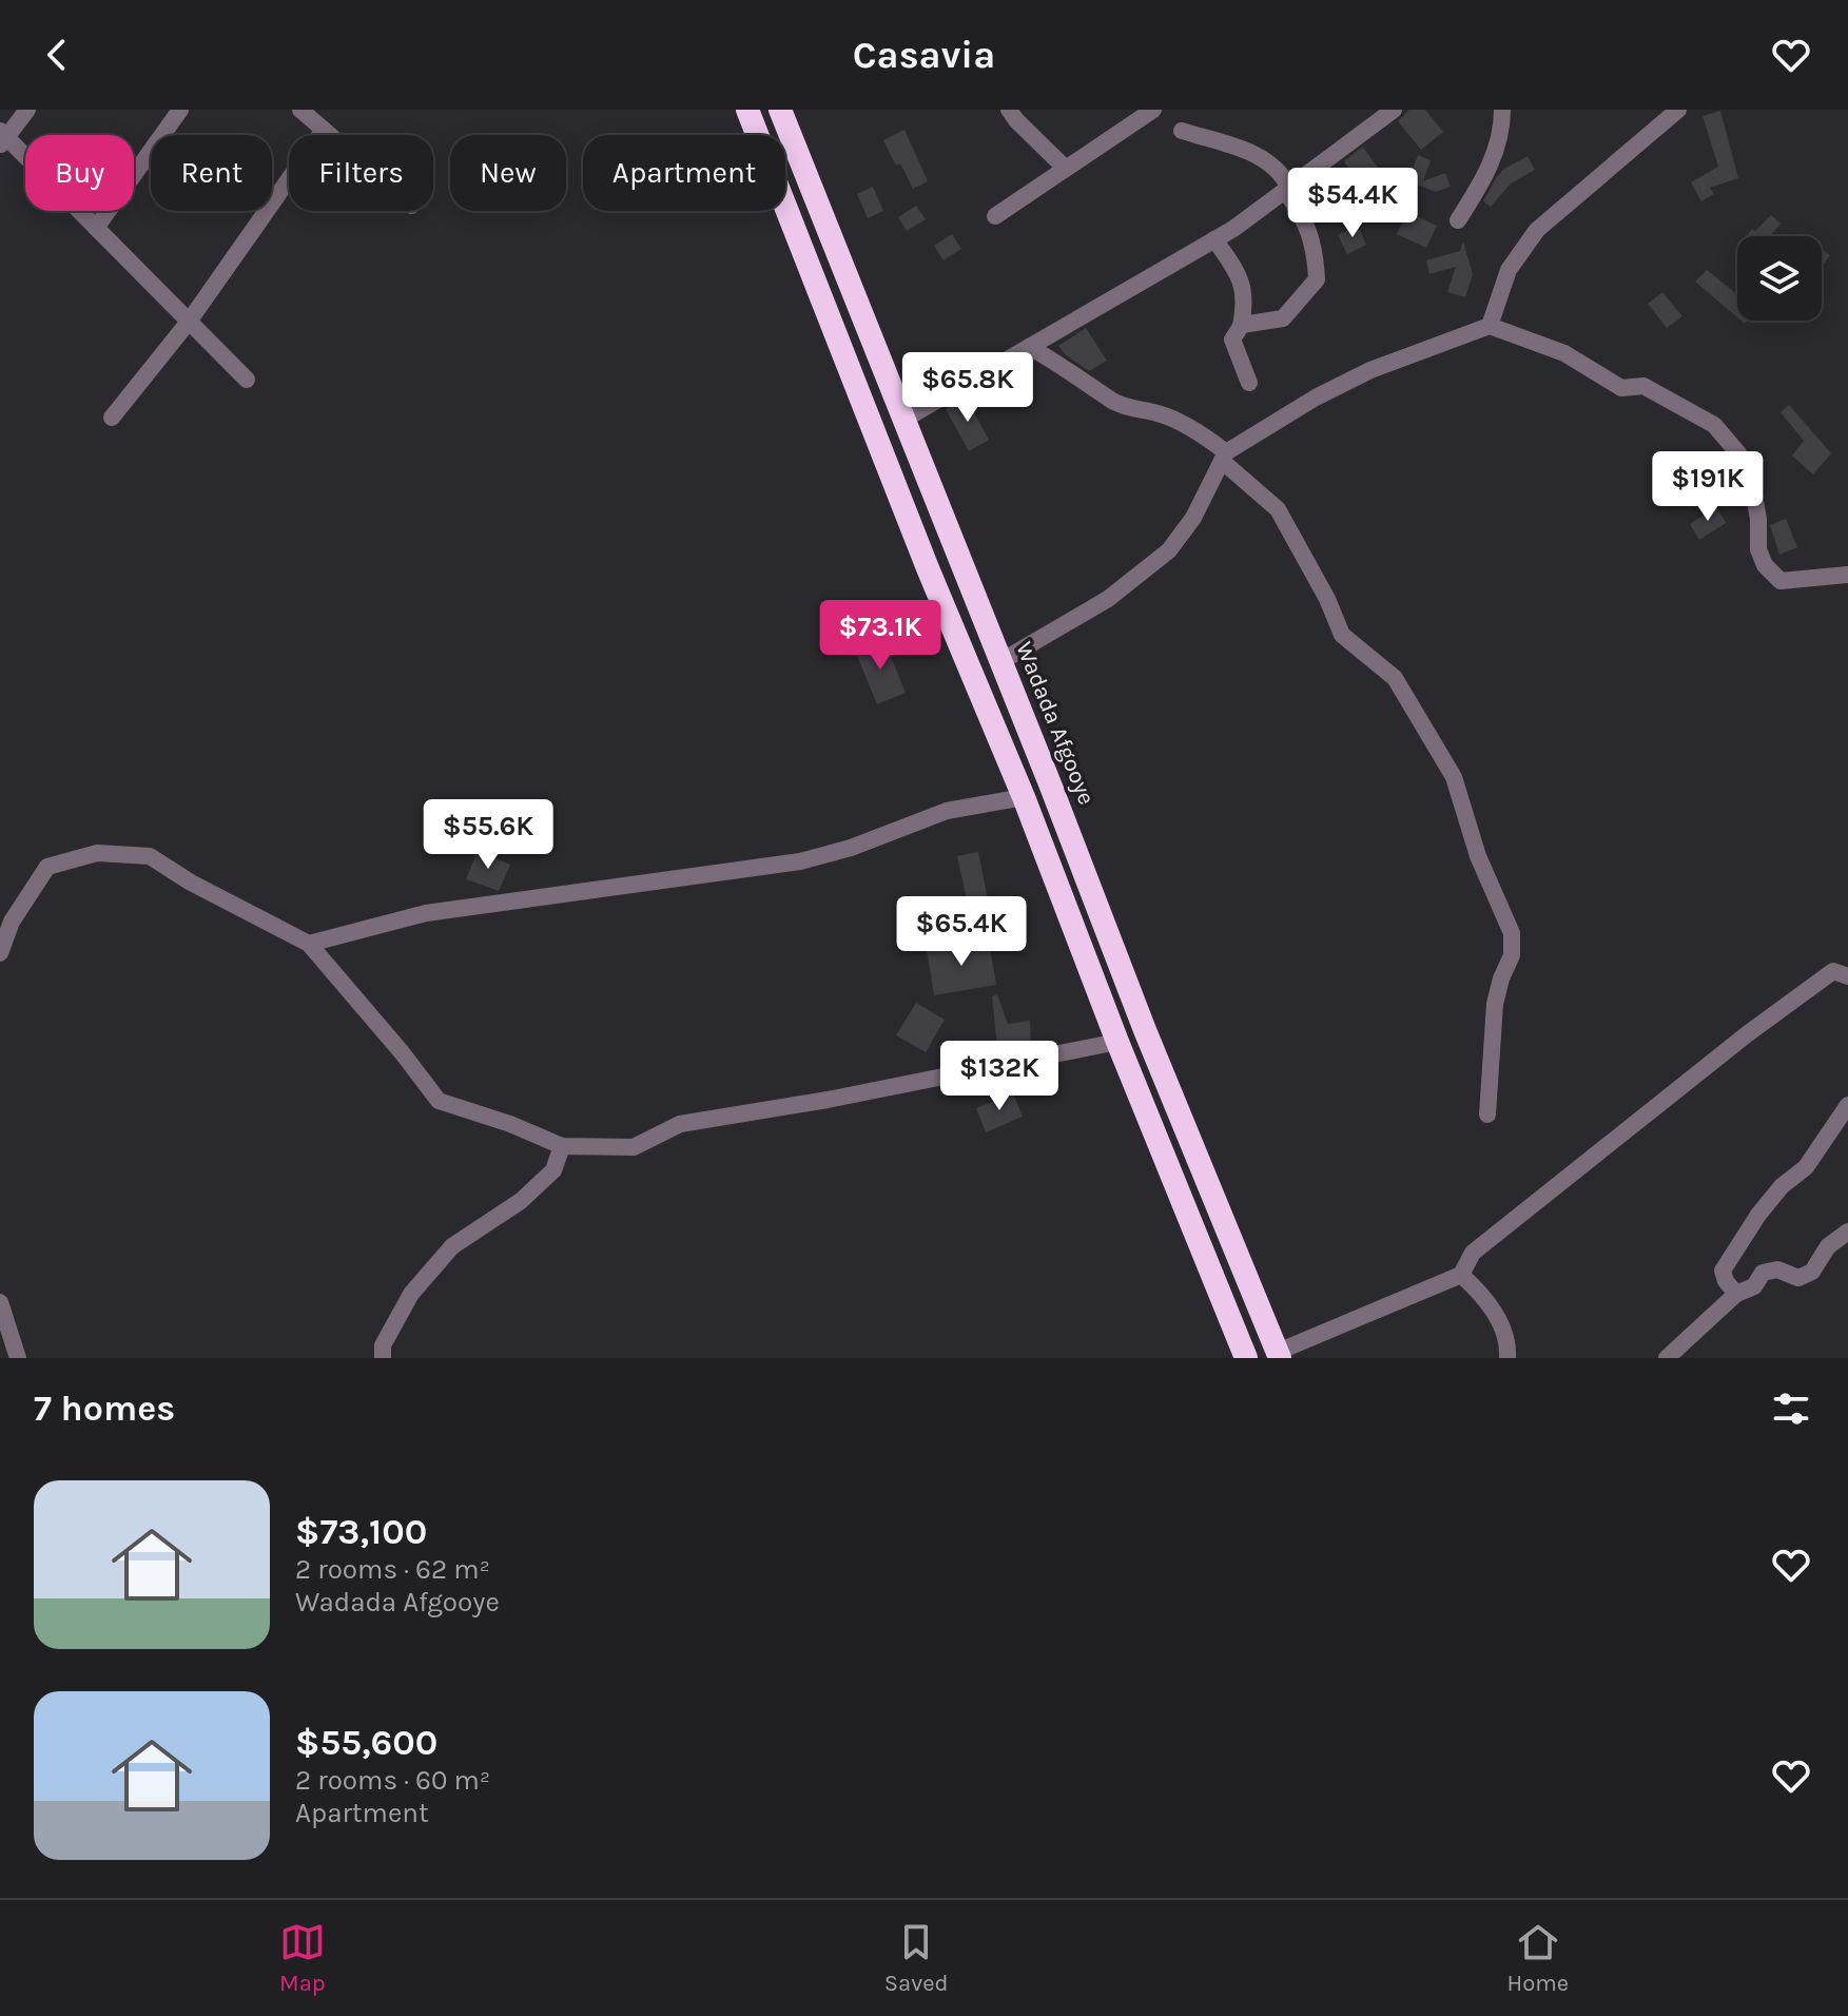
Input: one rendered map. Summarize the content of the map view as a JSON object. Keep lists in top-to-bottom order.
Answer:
{
  "streets": {
    "highway": ["Wadada Afgooye"]
  },
  "page": {
    "header": "Casavia",
    "chip": [
      "Buy",
      "Rent",
      "Filters",
      "New",
      "Apartment"
    ],
    "price": [
      "$54.4K",
      "$65.8K",
      "$191K",
      "$73.1K",
      "$55.6K",
      "$65.4K",
      "$132K"
    ],
    "heading": "7 homes",
    "list": [
      {
        "name": "$73,100",
        "note": "2 rooms · 62 m² · Wadada Afgooye"
      },
      {
        "name": "$55,600",
        "note": "2 rooms · 60 m² · Apartment"
      }
    ],
    "tabs": ["Map", "Saved", "Home"]
  }
}
